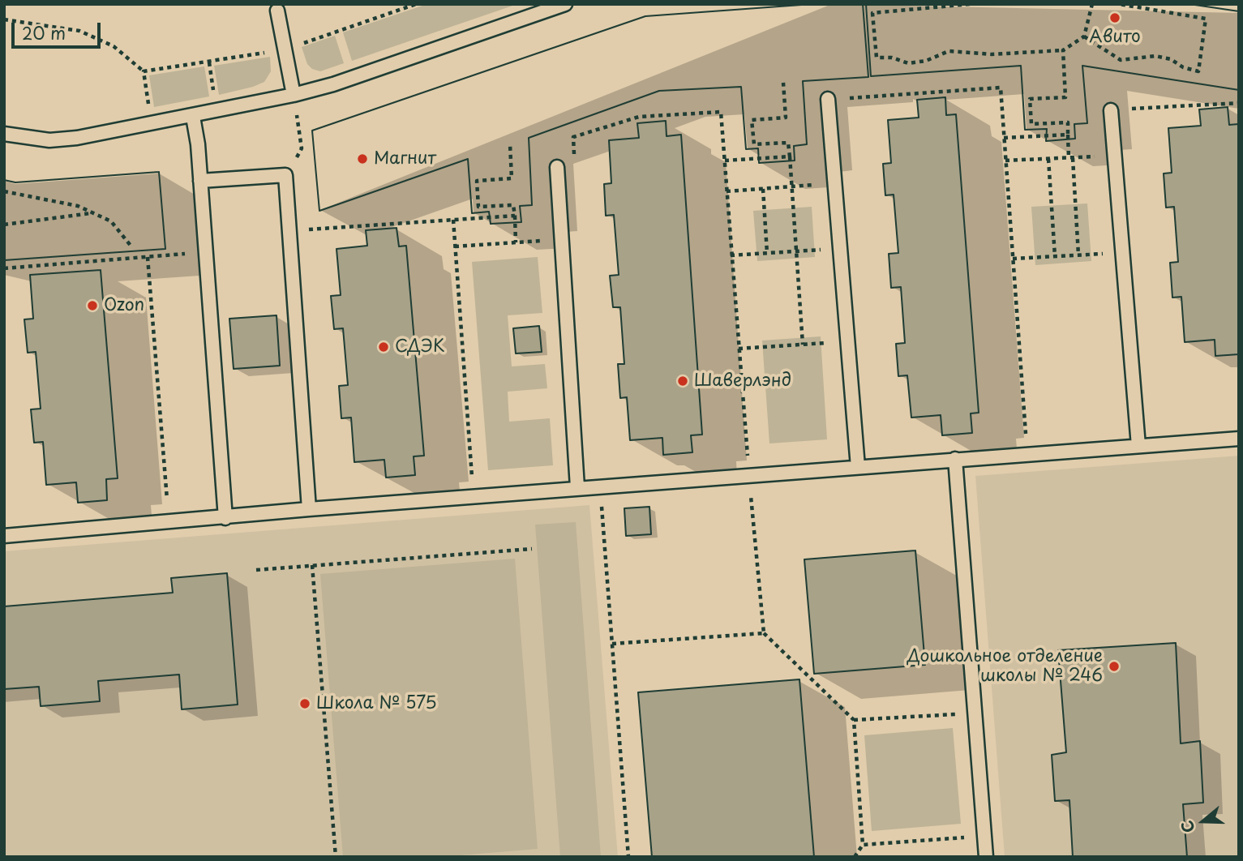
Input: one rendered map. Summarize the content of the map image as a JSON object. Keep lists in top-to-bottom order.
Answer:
{
  "places": [
    "Авито",
    "Магнит",
    "Ozon",
    "СДЭК",
    "Шаверлэнд",
    "Дошкольное отделение школы № 246",
    "Школа № 575"
  ],
  "scale_bar": "20 m",
  "north": "left"
}
